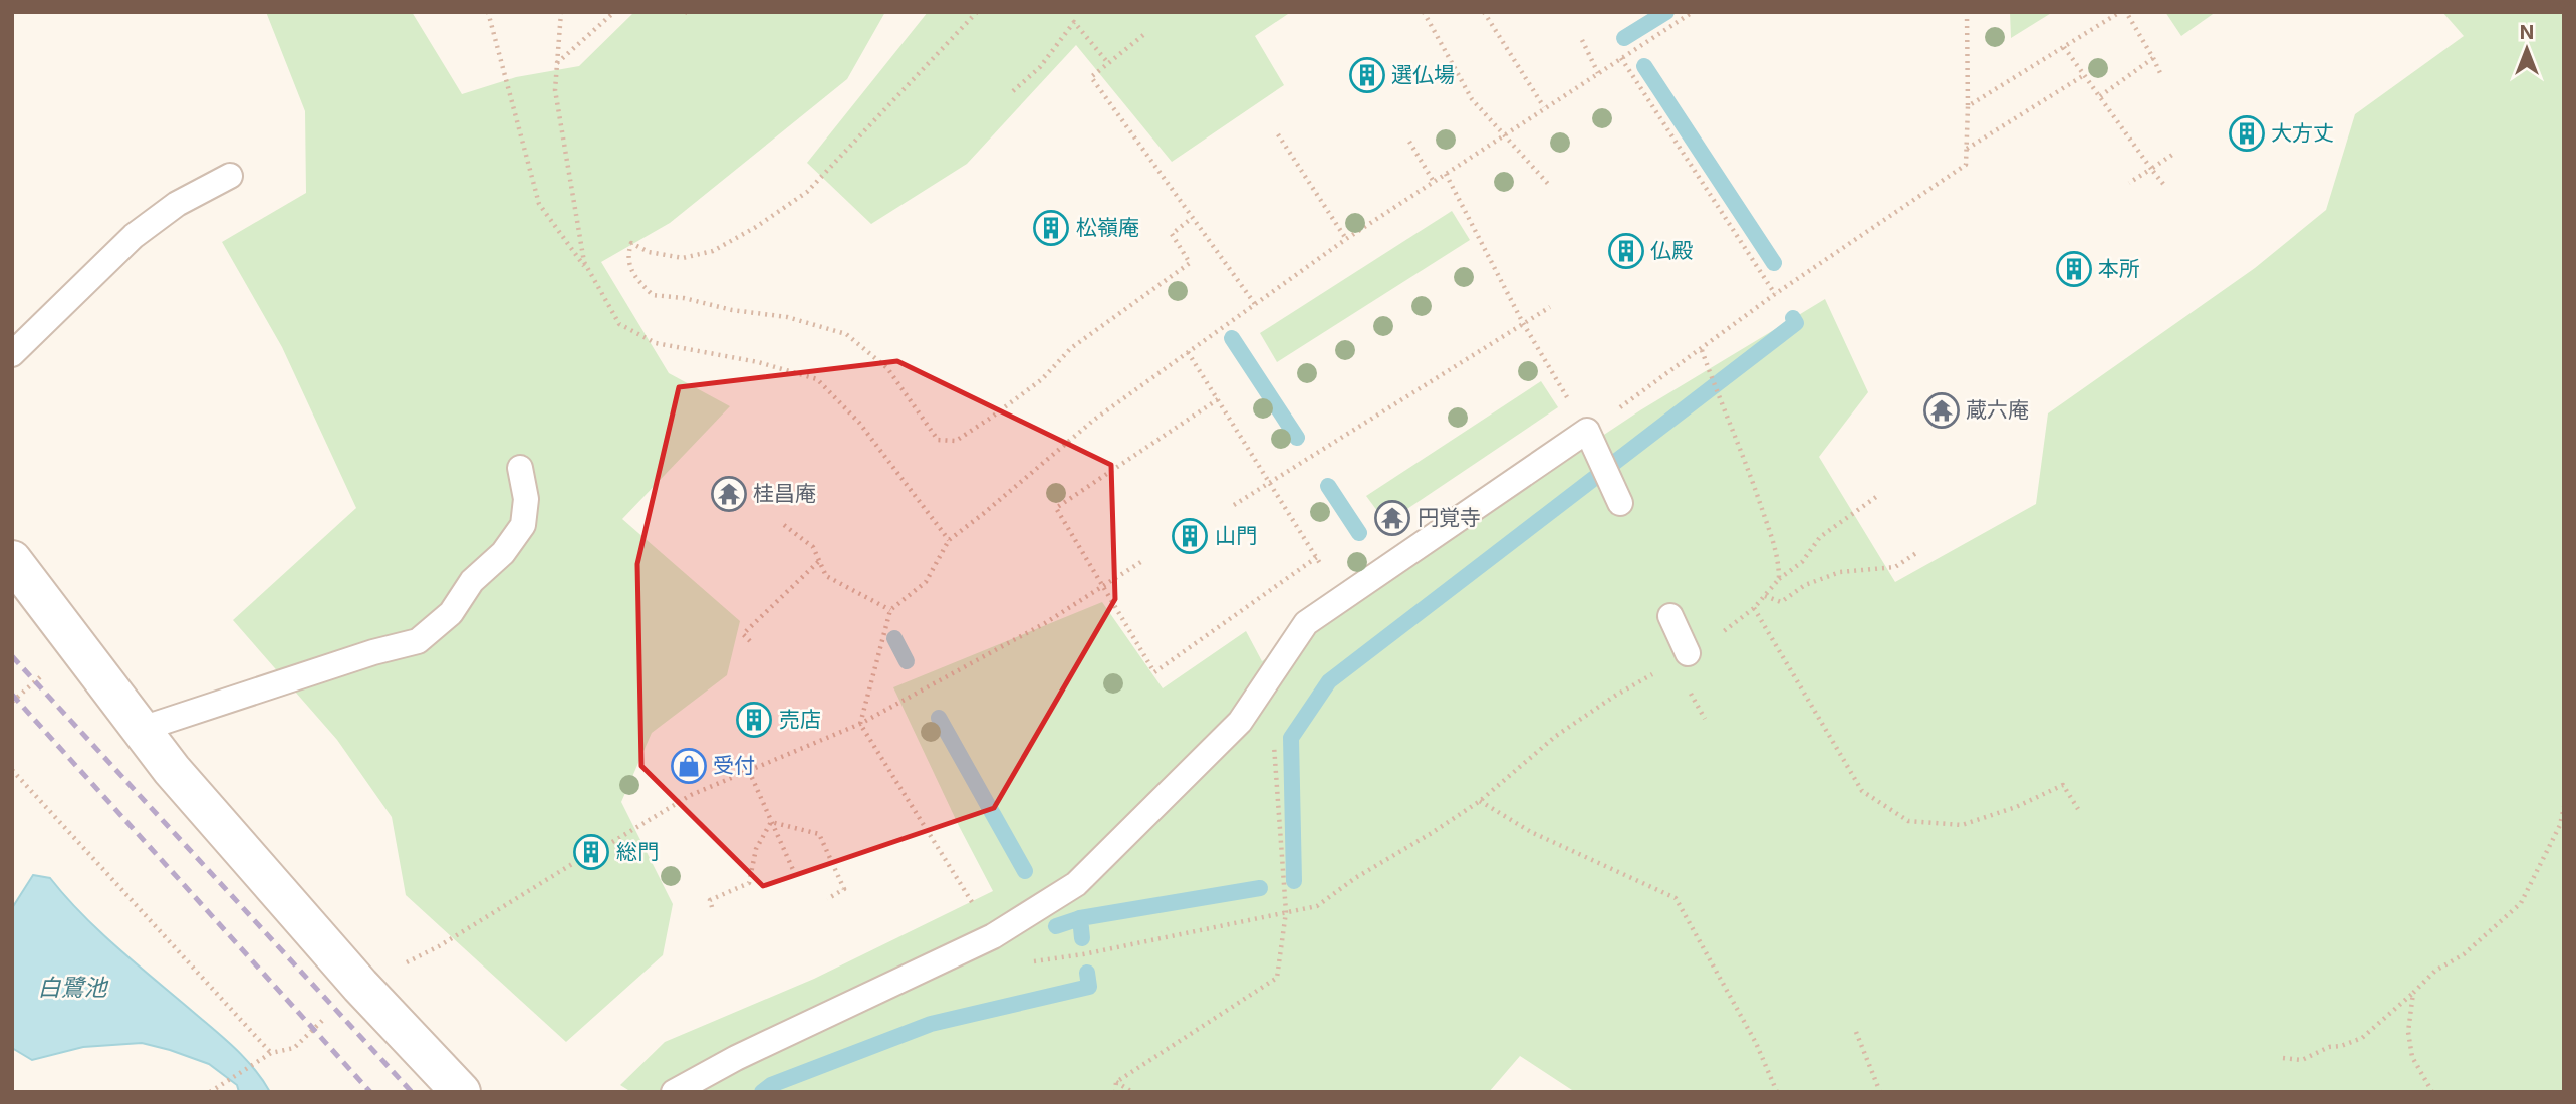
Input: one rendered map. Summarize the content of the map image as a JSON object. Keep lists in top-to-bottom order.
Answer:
{
  "water": ["白鷺池"],
  "places": {
    "building": [
      "選仏場",
      "大方丈",
      "松嶺庵",
      "仏殿",
      "本所",
      "山門",
      "売店",
      "総門"
    ],
    "temple": ["蔵六庵", "桂昌庵", "円覚寺"],
    "shop": ["受付"]
  },
  "north": "top"
}
